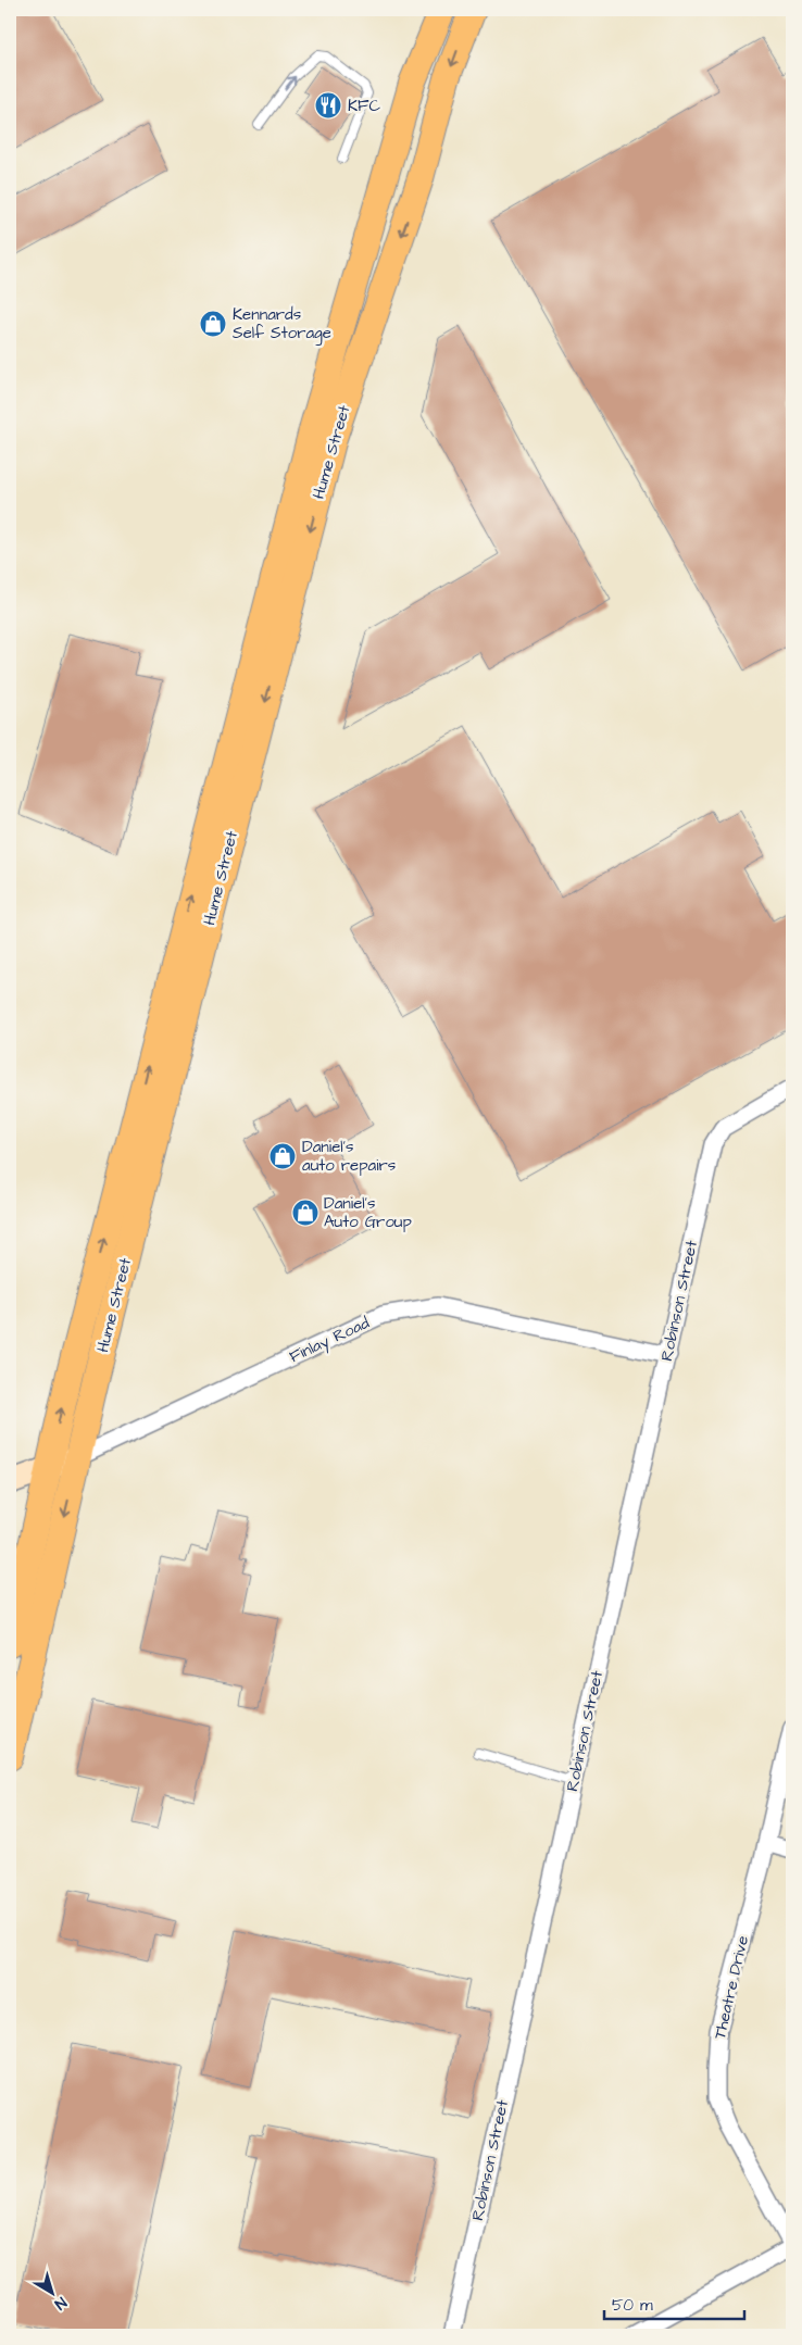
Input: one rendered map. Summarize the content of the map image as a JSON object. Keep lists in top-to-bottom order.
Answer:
{
  "streets": {
    "main road": ["Hume Street"],
    "street": ["Robinson Street", "Finlay Road", "Theatre Drive"]
  },
  "crossings": [
    ["Hume Street", "Finlay Road"],
    ["Robinson Street", "Finlay Road"]
  ],
  "places": {
    "restaurant": ["KFC"],
    "shop": ["Kennards Self Storage", "Daniel’s auto repairs", "Daniel’s Auto Group"]
  },
  "scale_bar": "50 m",
  "north": "bottom right"
}
